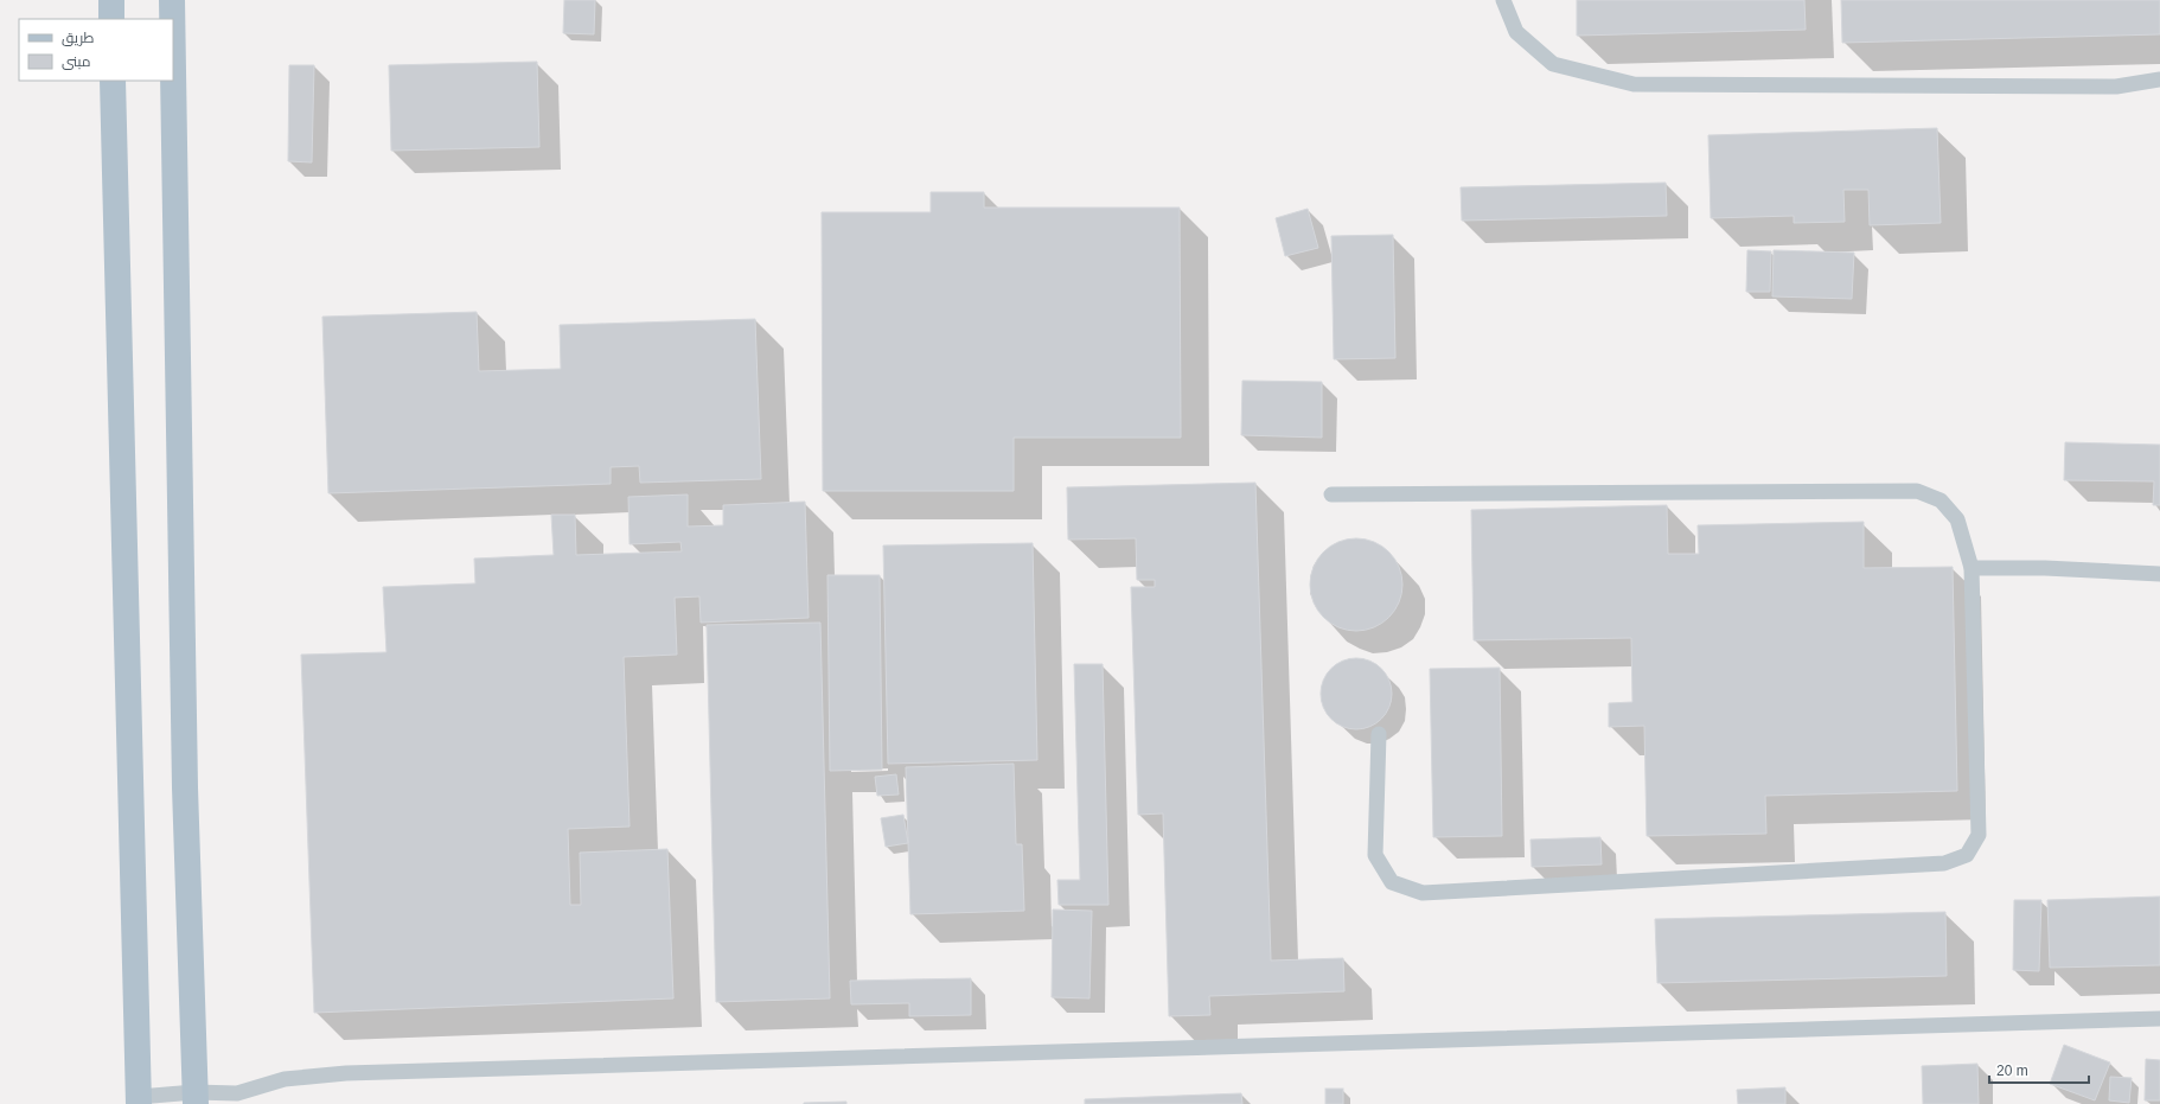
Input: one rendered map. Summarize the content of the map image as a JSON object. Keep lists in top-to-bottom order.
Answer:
{
  "legend": ["طريق", "مبنى"],
  "scale_bar": "20 m"
}
